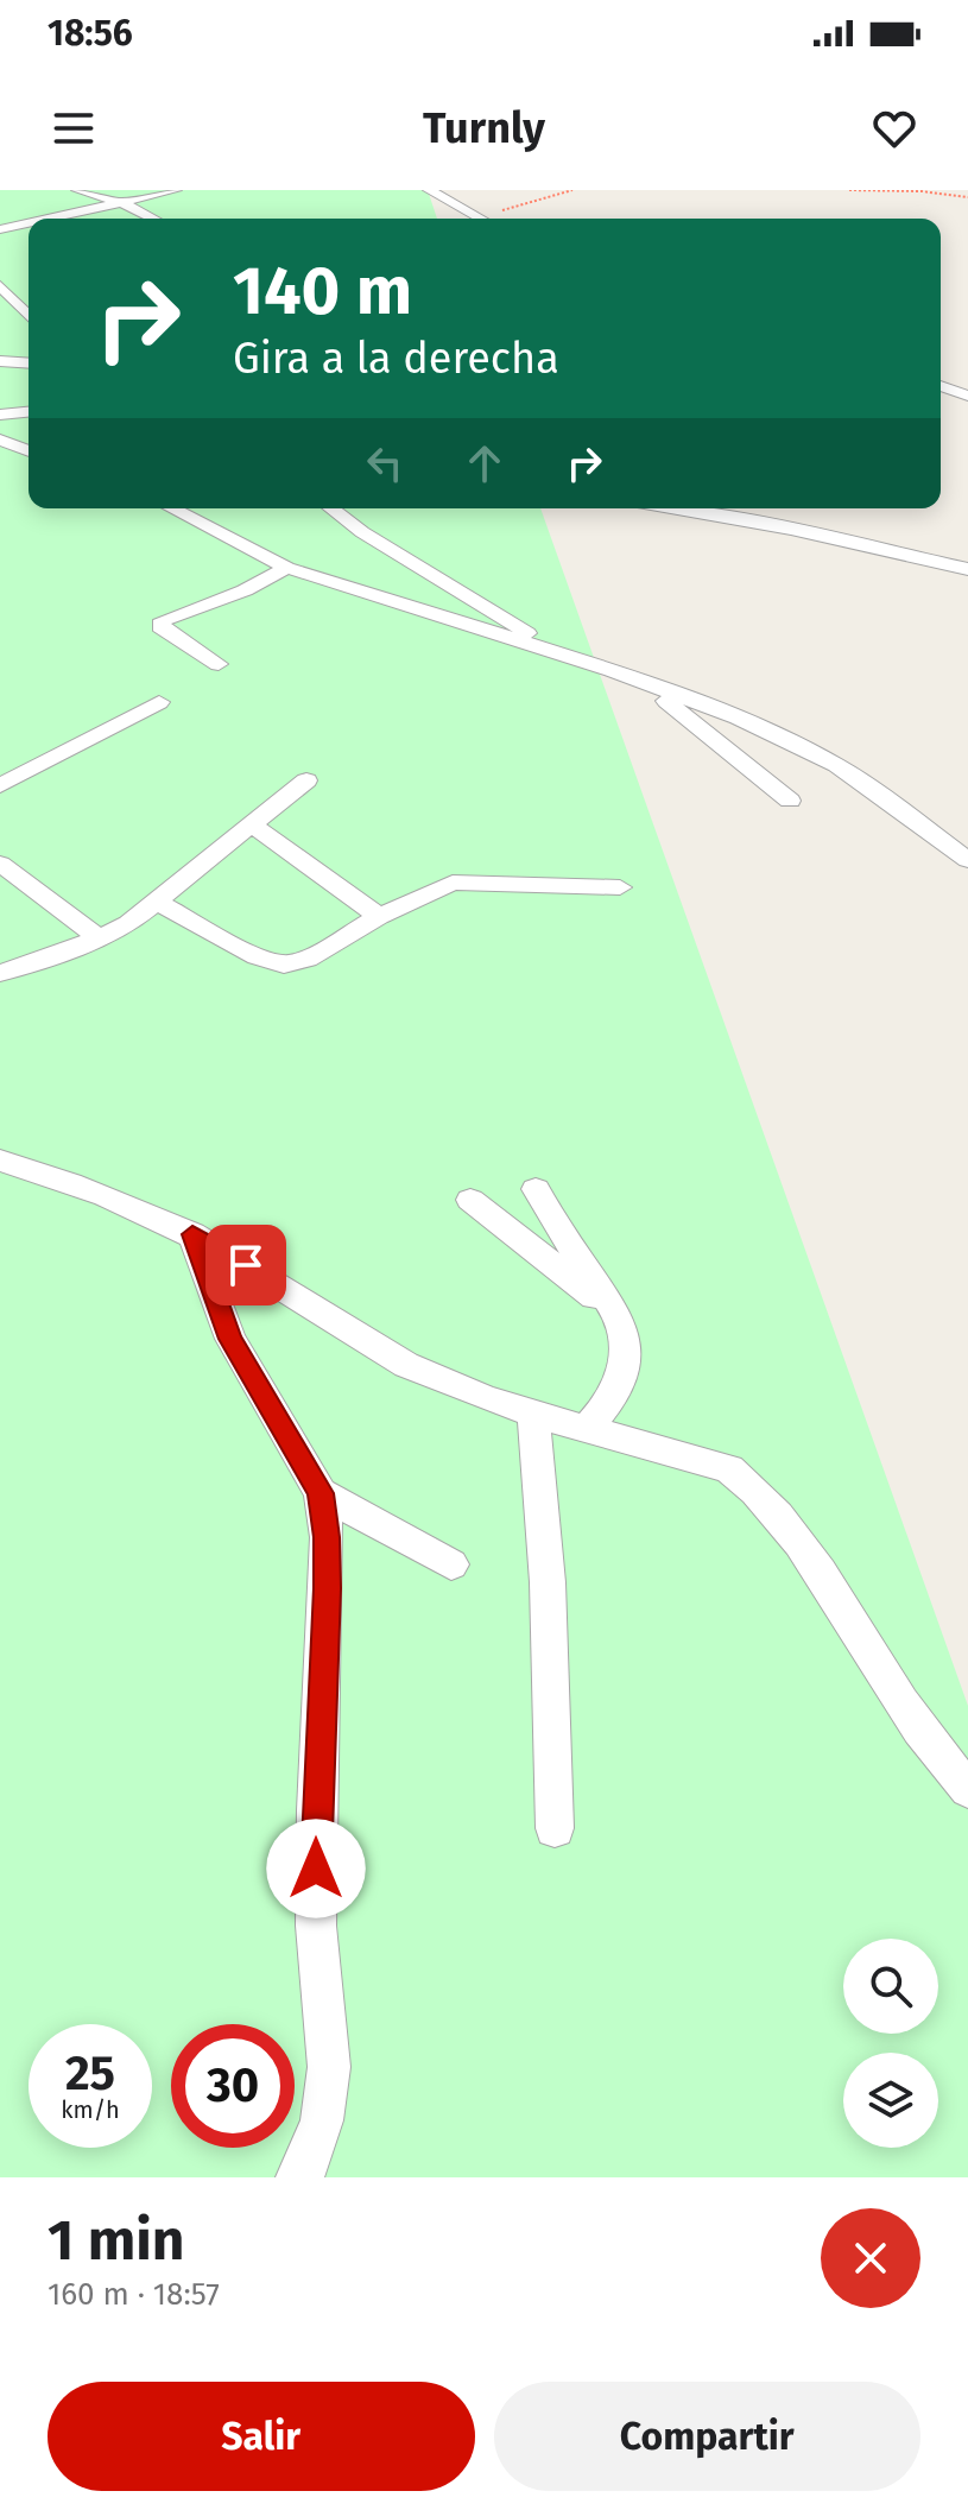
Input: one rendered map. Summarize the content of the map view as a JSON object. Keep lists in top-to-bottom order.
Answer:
{
  "page": {
    "status": "18:56",
    "header": "Turnly",
    "turn": ["140 m", "Gira a la derecha"],
    "speed": "25 km/h",
    "limit": "30",
    "heading": ["1 min", "160 m · 18:57"],
    "buttons": ["Salir", "Compartir"]
  }
}
